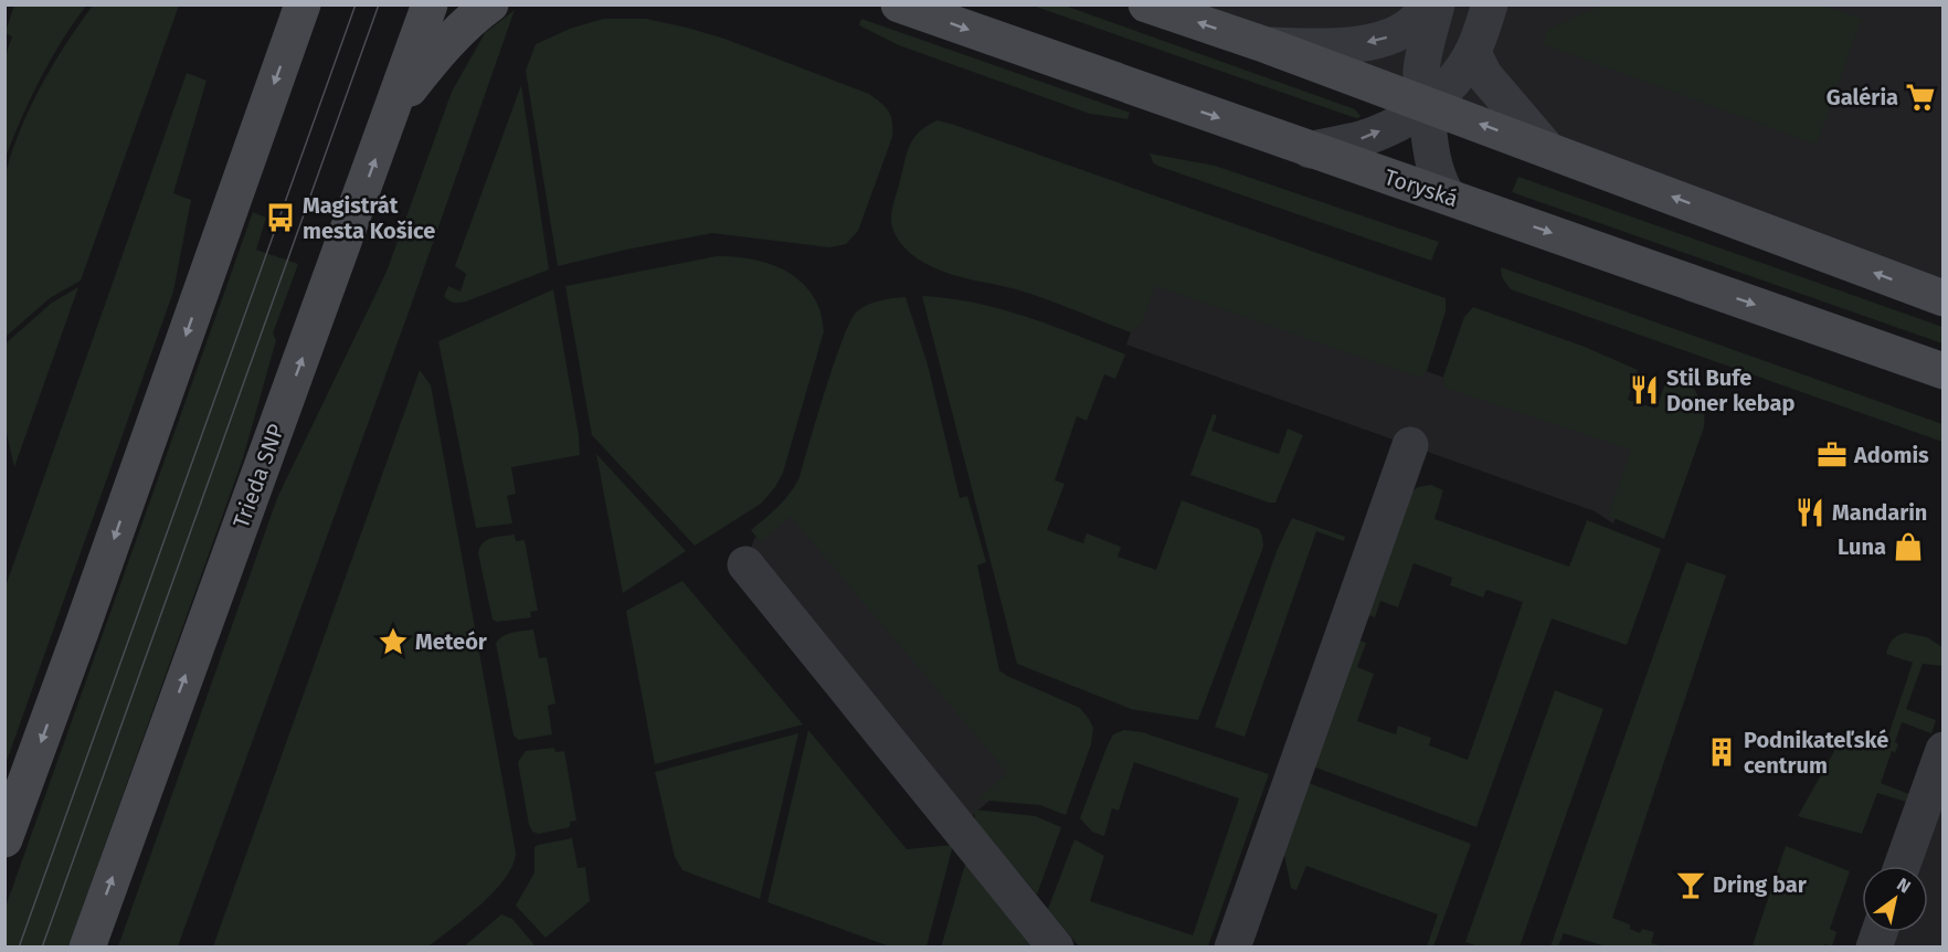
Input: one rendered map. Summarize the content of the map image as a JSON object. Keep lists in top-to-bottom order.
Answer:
{
  "streets": {
    "street": ["Toryská", "Trieda SNP"]
  },
  "places": {
    "supermarket": ["Galéria"],
    "bus stop": ["Magistrát mesta Košice"],
    "restaurant": ["Stil Bufe Doner kebap", "Mandarin"],
    "office": ["Adomis"],
    "shop": ["Luna"],
    "place": ["Meteór"],
    "building": ["Podnikateľské centrum"],
    "bar": ["Dring bar"]
  },
  "north": "top right"
}
